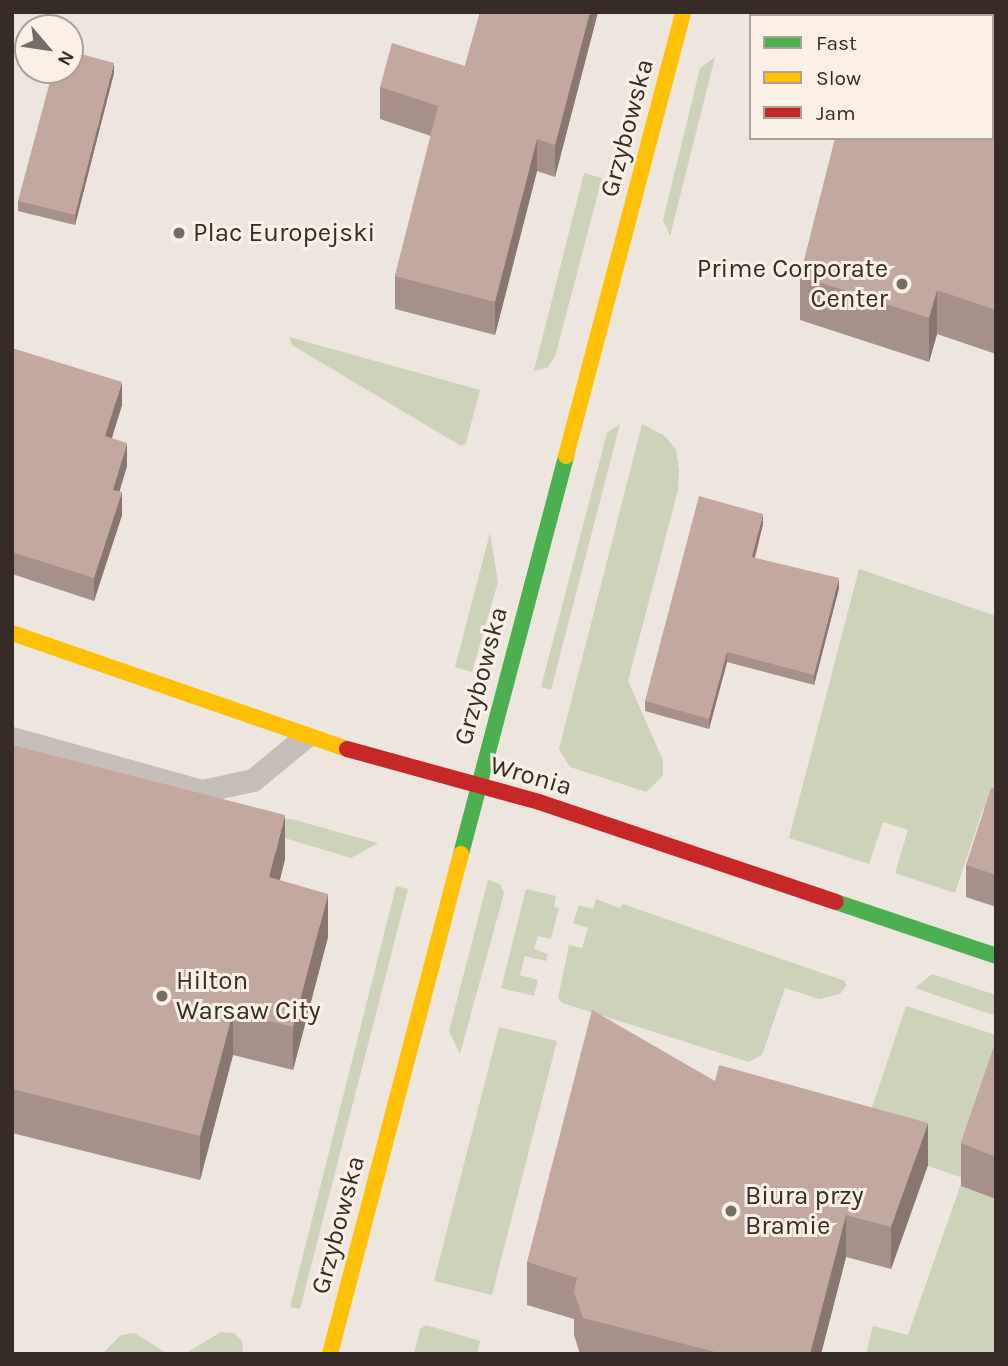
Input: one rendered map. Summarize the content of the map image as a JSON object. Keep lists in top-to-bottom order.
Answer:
{
  "streets": {
    "street": ["Grzybowska", "Wronia"]
  },
  "crossings": [
    ["Grzybowska", "Wronia"]
  ],
  "places": [
    "Plac Europejski",
    "Prime Corporate Center",
    "Hilton Warsaw City",
    "Biura przy Bramie"
  ],
  "legend": ["Fast", "Slow", "Jam"],
  "north": "bottom right"
}
